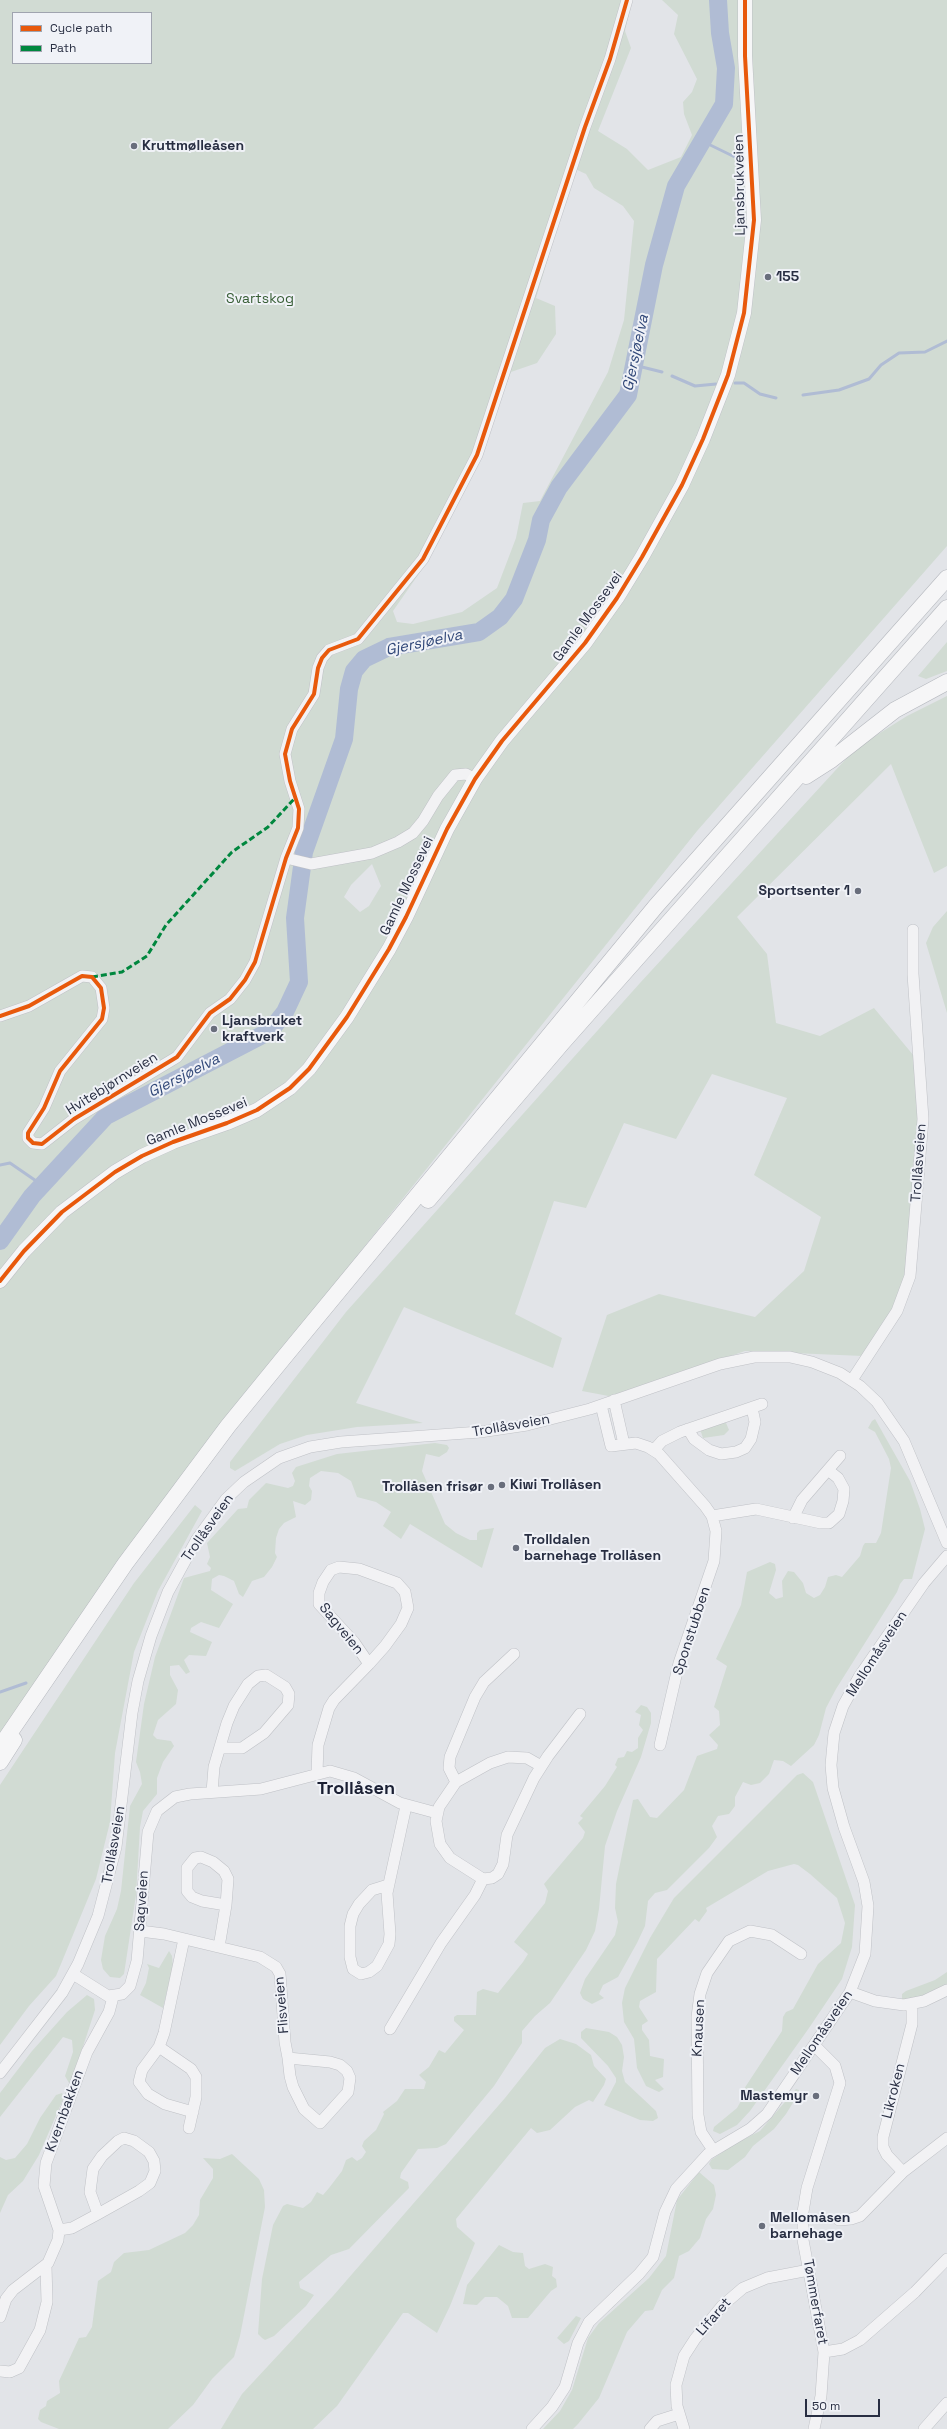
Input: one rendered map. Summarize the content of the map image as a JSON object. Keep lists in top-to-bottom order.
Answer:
{
  "streets": {
    "main road": ["Ljansbrukveien", "Gamle Mossevei"],
    "street": [
      "Hvitebjørnveien",
      "Trollåsveien",
      "Sagveien",
      "Sponstubben",
      "Mellomåsveien",
      "Flisveien",
      "Knausen",
      "Likroken",
      "Kvernbakken",
      "Tømmerfaret",
      "Lifaret"
    ]
  },
  "crossings": [
    ["Ljansbrukveien", "Gamle Mossevei"],
    ["Trollåsveien", "Sponstubben"],
    ["Sagveien", "Flisveien"],
    ["Sagveien", "Kvernbakken"],
    ["Mellomåsveien", "Knausen"],
    ["Mellomåsveien", "Tømmerfaret"],
    ["Tømmerfaret", "Lifaret"]
  ],
  "districts": ["Trollåsen"],
  "water": ["Gjersjøelva"],
  "parks": ["Svartskog"],
  "places": [
    "Kruttmølleåsen",
    "155",
    "Sportsenter 1",
    "Ljansbruket kraftverk",
    "Kiwi Trollåsen",
    "Trollåsen frisør",
    "Trolldalen barnehage Trollåsen",
    "Mastemyr",
    "Mellomåsen barnehage"
  ],
  "legend": ["Cycle path", "Path"],
  "scale_bar": "50 m"
}
